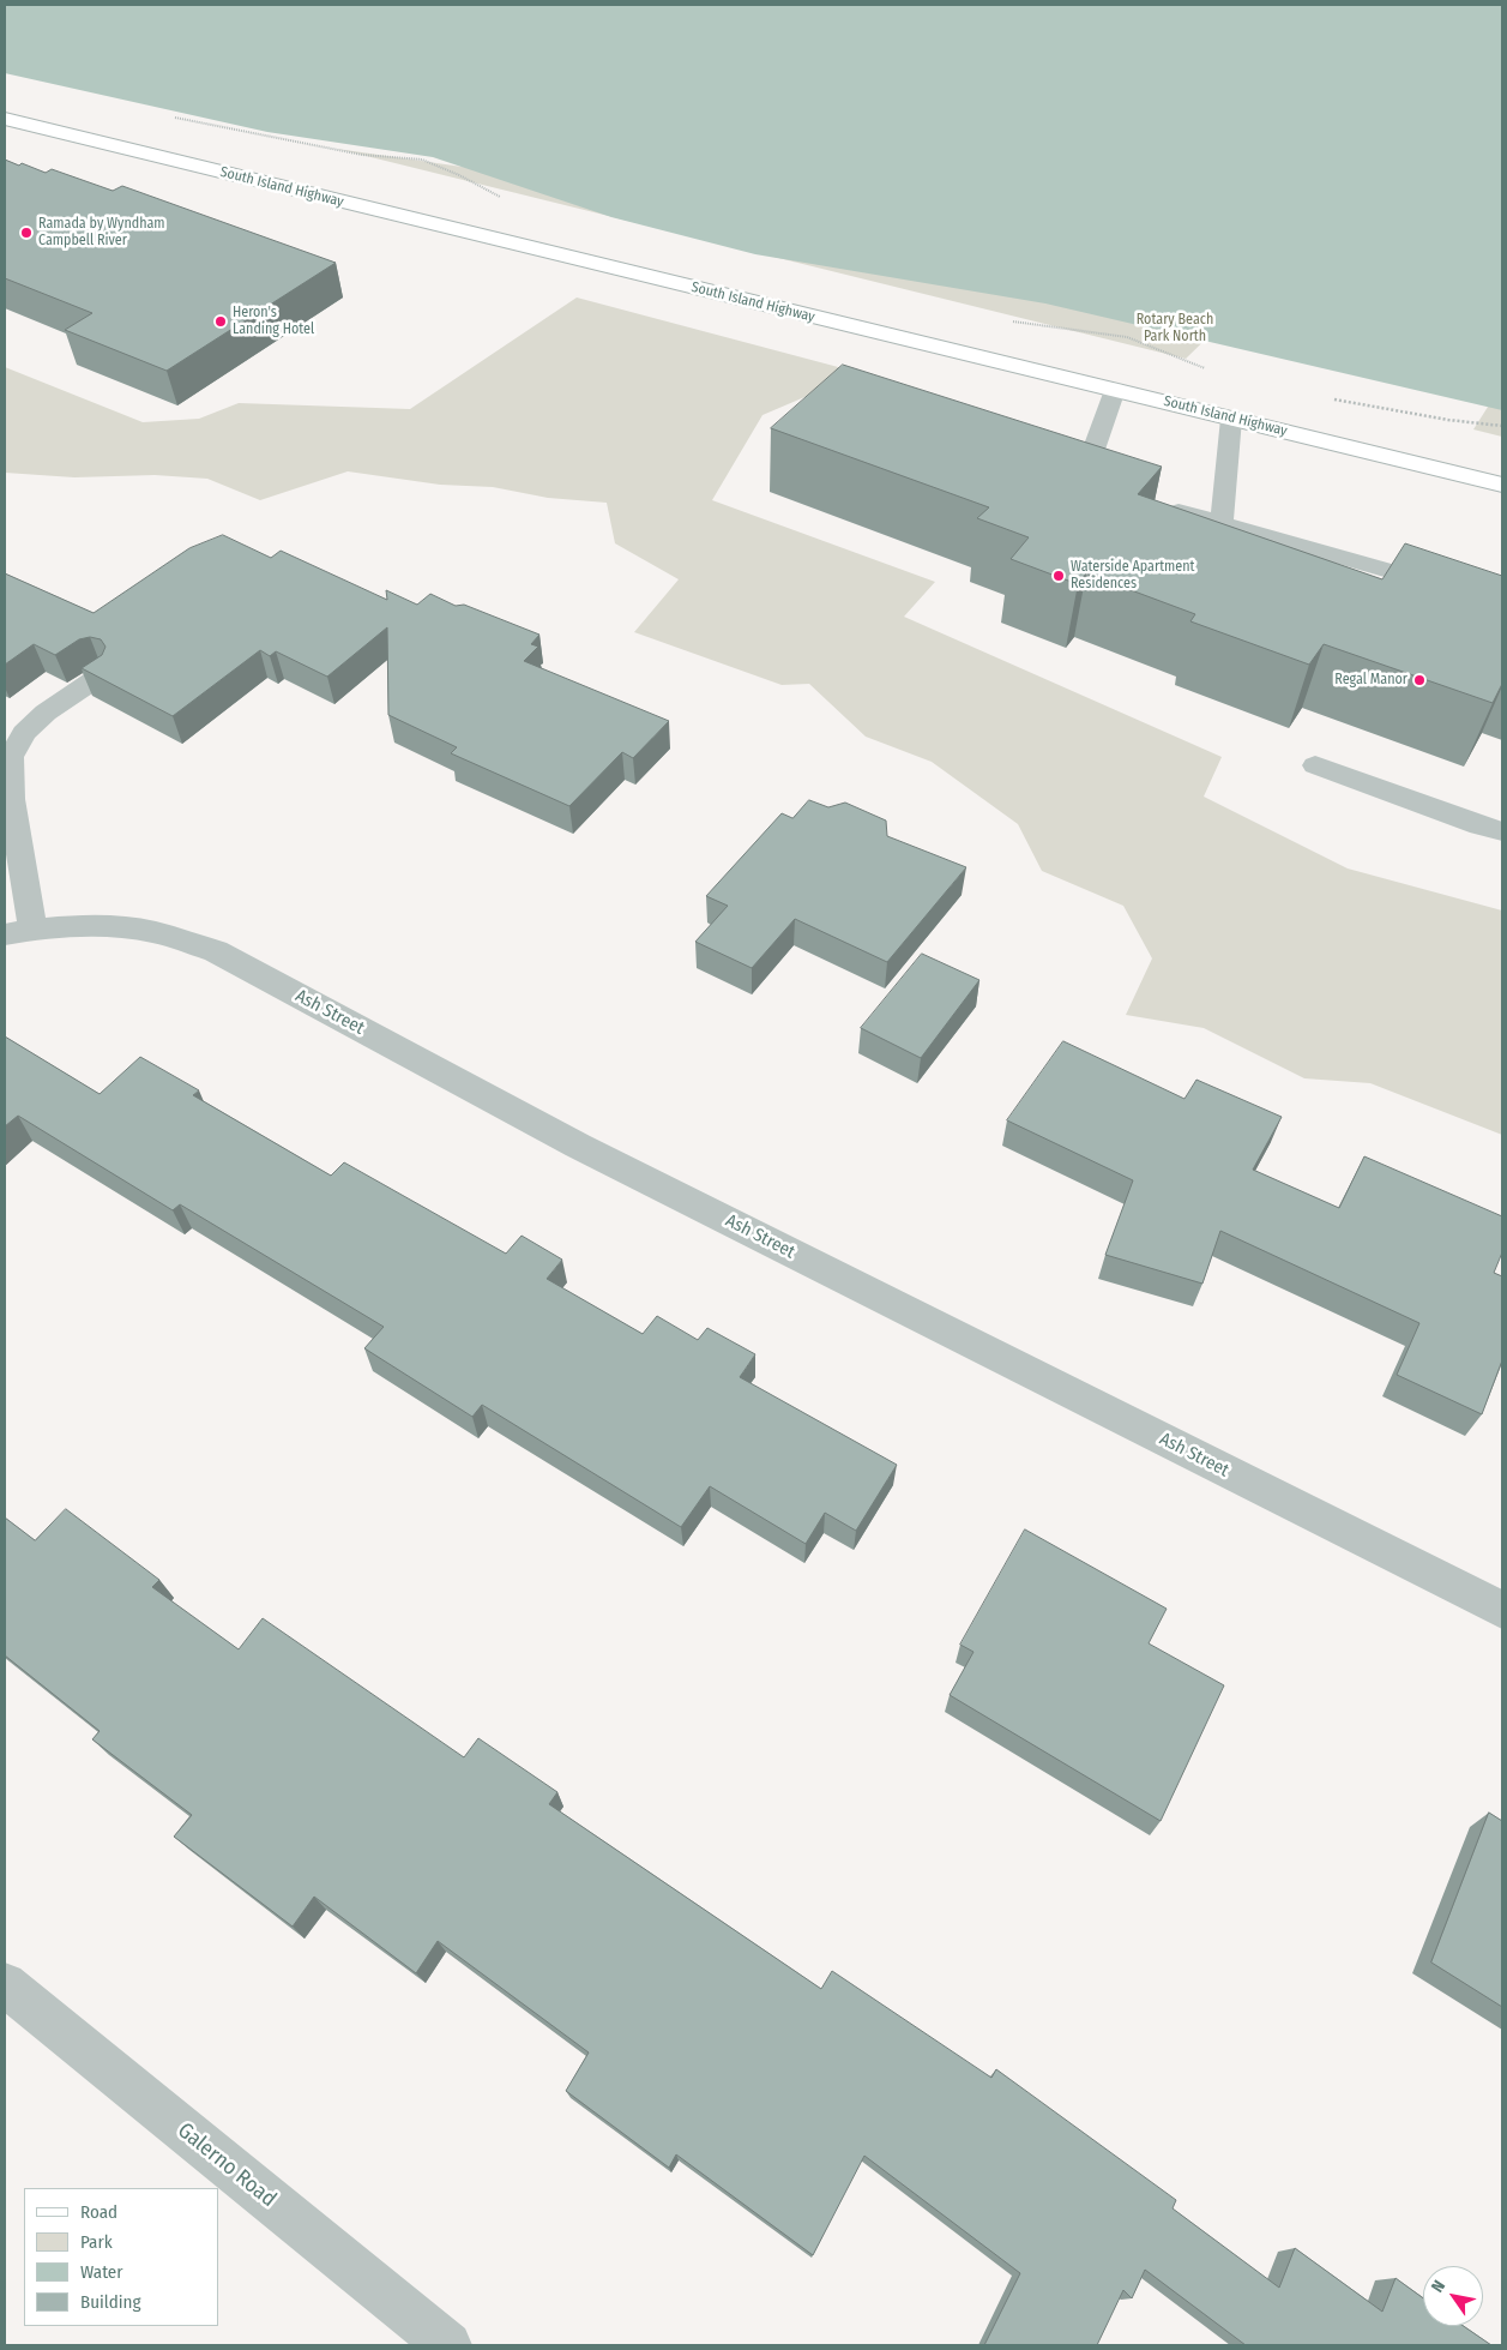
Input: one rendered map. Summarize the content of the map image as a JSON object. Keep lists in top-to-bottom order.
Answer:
{
  "streets": {
    "main road": ["South Island Highway"],
    "street": ["Ash Street", "Galerno Road"]
  },
  "parks": ["Rotary Beach Park North"],
  "places": [
    "Ramada by Wyndham Campbell River",
    "Heron's Landing Hotel",
    "Waterside Apartment Residences",
    "Regal Manor"
  ],
  "legend": [
    "Road",
    "Park",
    "Water",
    "Building"
  ],
  "north": "top left"
}
